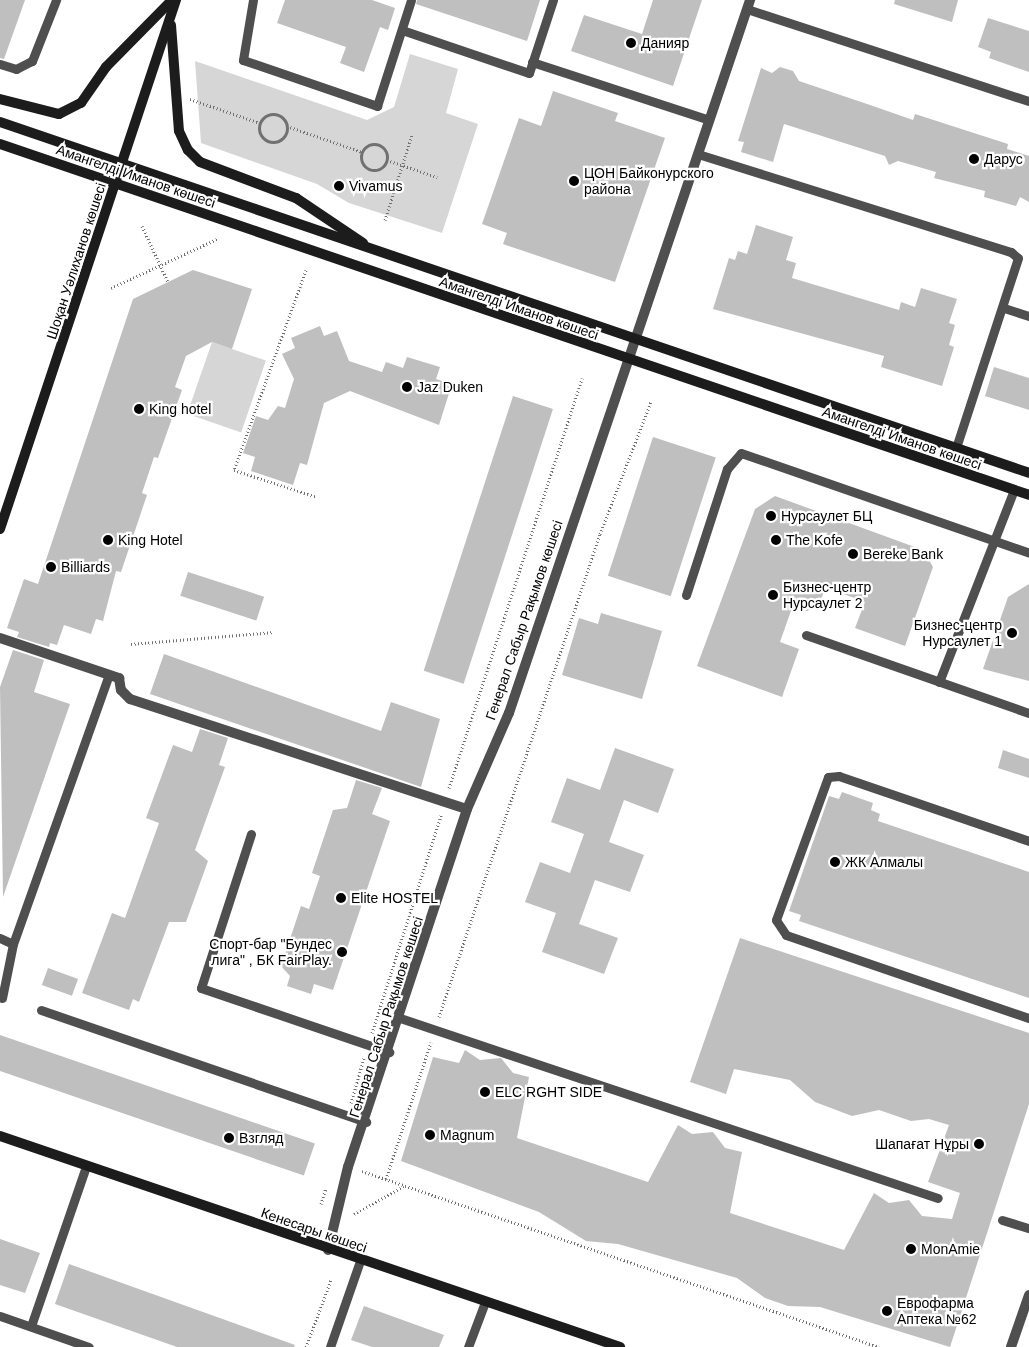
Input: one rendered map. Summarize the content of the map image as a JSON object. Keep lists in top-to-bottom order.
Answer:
{
  "streets": {
    "main road": ["Амангелді Иманов көшесі", "Шоқан Уәлиханов көшесі", "Кенесары көшесі"],
    "street": ["Генерал Сабыр Рақымов көшесі"]
  },
  "crossings": [
    ["Амангелді Иманов көшесі", "Шоқан Уәлиханов көшесі"],
    ["Амангелді Иманов көшесі", "Генерал Сабыр Рақымов көшесі"],
    ["Генерал Сабыр Рақымов көшесі", "Кенесары көшесі"]
  ],
  "places": [
    "Данияр",
    "Дарус",
    "ЦОН Байконурского района",
    "Vivamus",
    "Jaz Duken",
    "King hotel",
    "Нурсаулет БЦ",
    "King Hotel",
    "The Kofe",
    "Bereke Bank",
    "Billiards",
    "Бизнес-центр Нурсаулет 2",
    "Бизнес-центр Нурсаулет 1",
    "ЖК Алмалы",
    "Elite HOSTEL",
    "Спорт-бар \"Бундес лига\" , БК FairPlay.",
    "ELC RGHT SIDE",
    "Magnum",
    "Взгляд",
    "Шапағат Нұры",
    "MonAmie",
    "Еврофарма Аптека №62"
  ]
}
